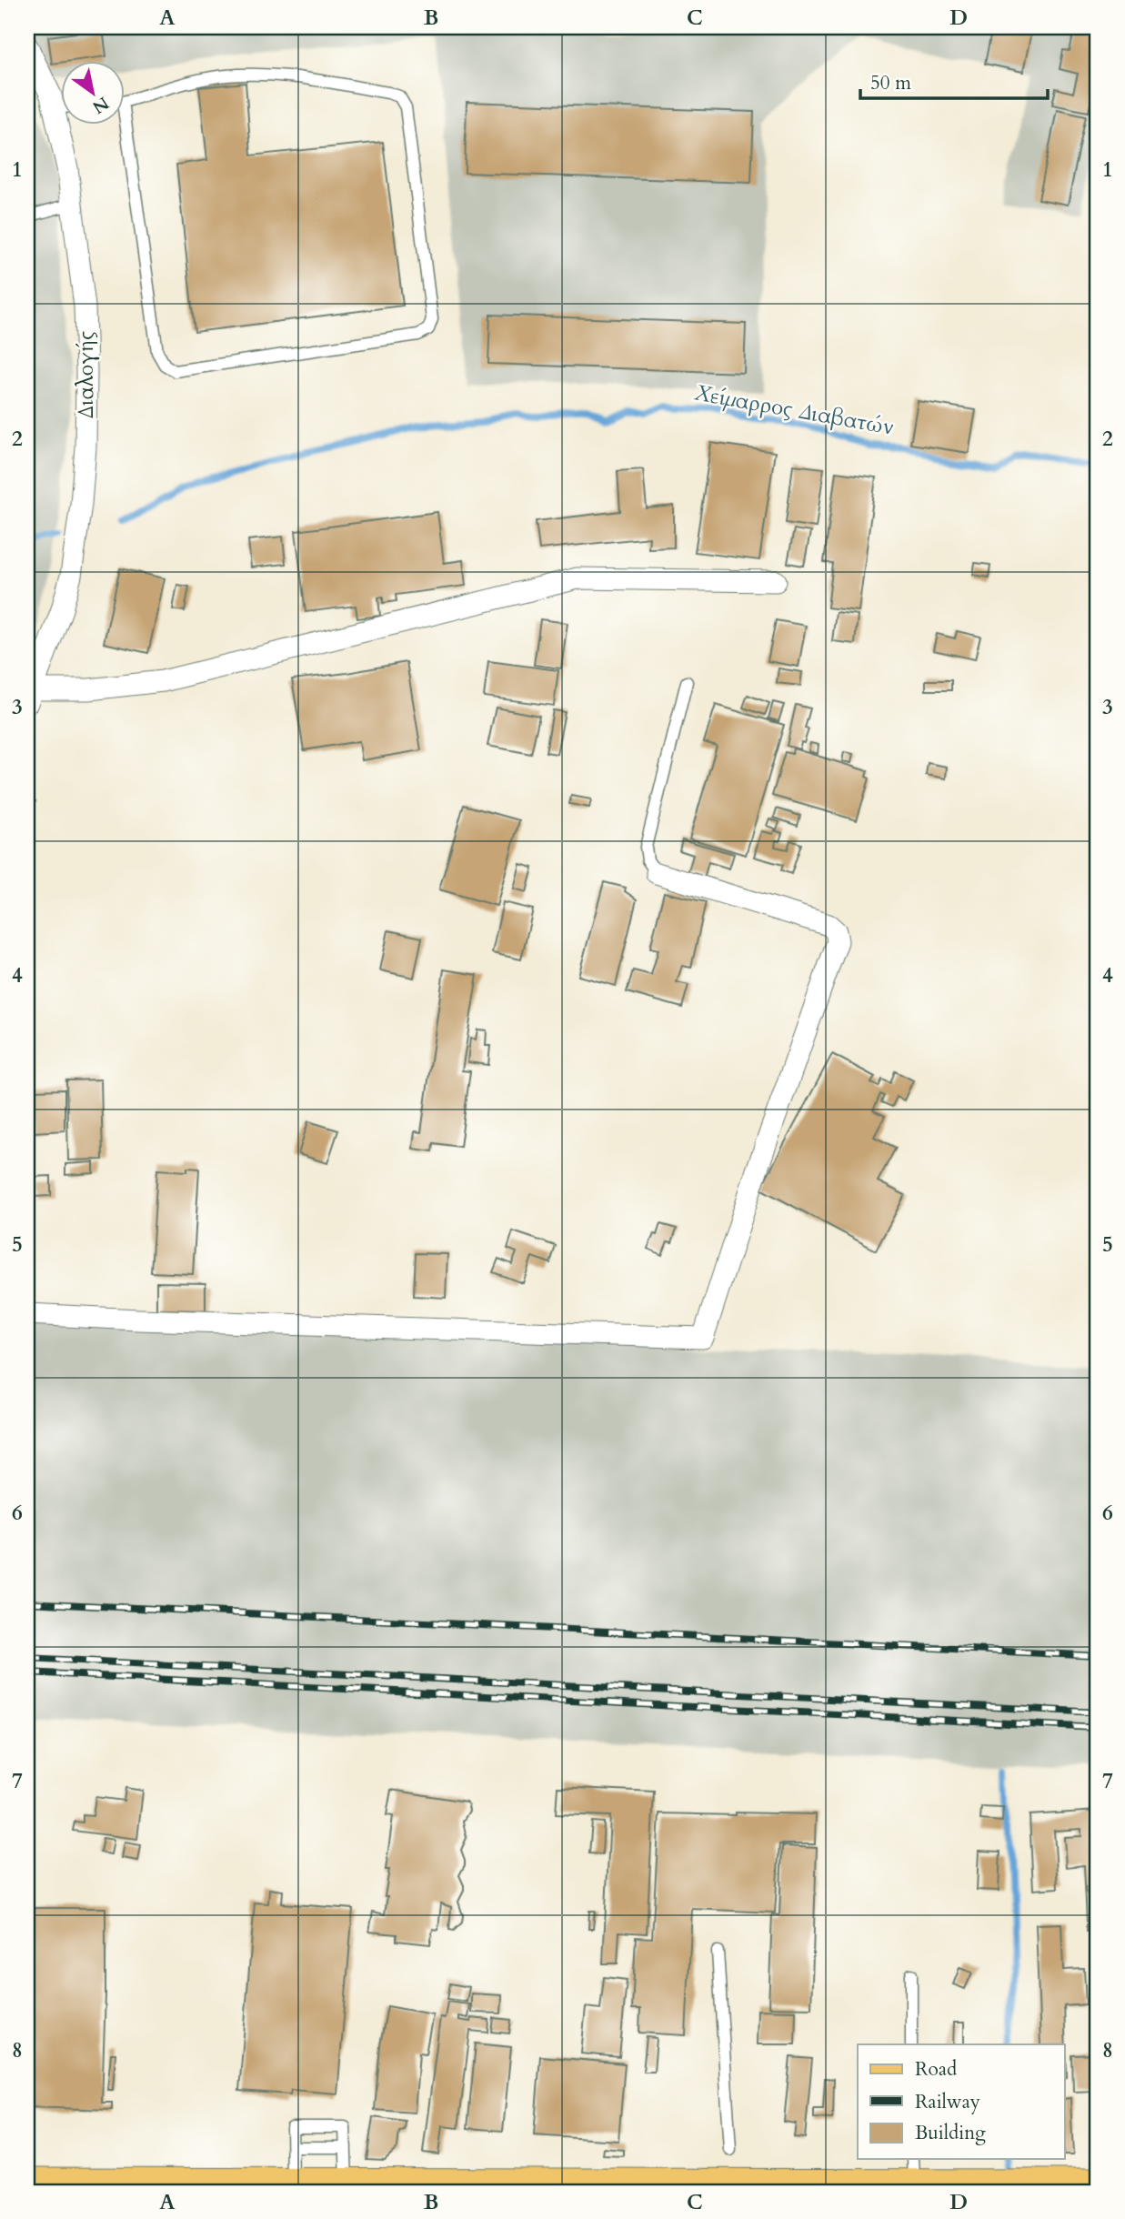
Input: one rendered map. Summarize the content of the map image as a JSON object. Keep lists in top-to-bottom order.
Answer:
{
  "streets": {
    "street": ["Διαλογής"]
  },
  "water": ["Χείμαρρος Διαβατών"],
  "legend": ["Road", "Railway", "Building"],
  "scale_bar": "50 m",
  "north": "bottom right",
  "grid": {
    "columns": [
      "A",
      "B",
      "C",
      "D"
    ],
    "rows": [
      "1",
      "2",
      "3",
      "4",
      "5",
      "6",
      "7",
      "8"
    ]
  }
}
